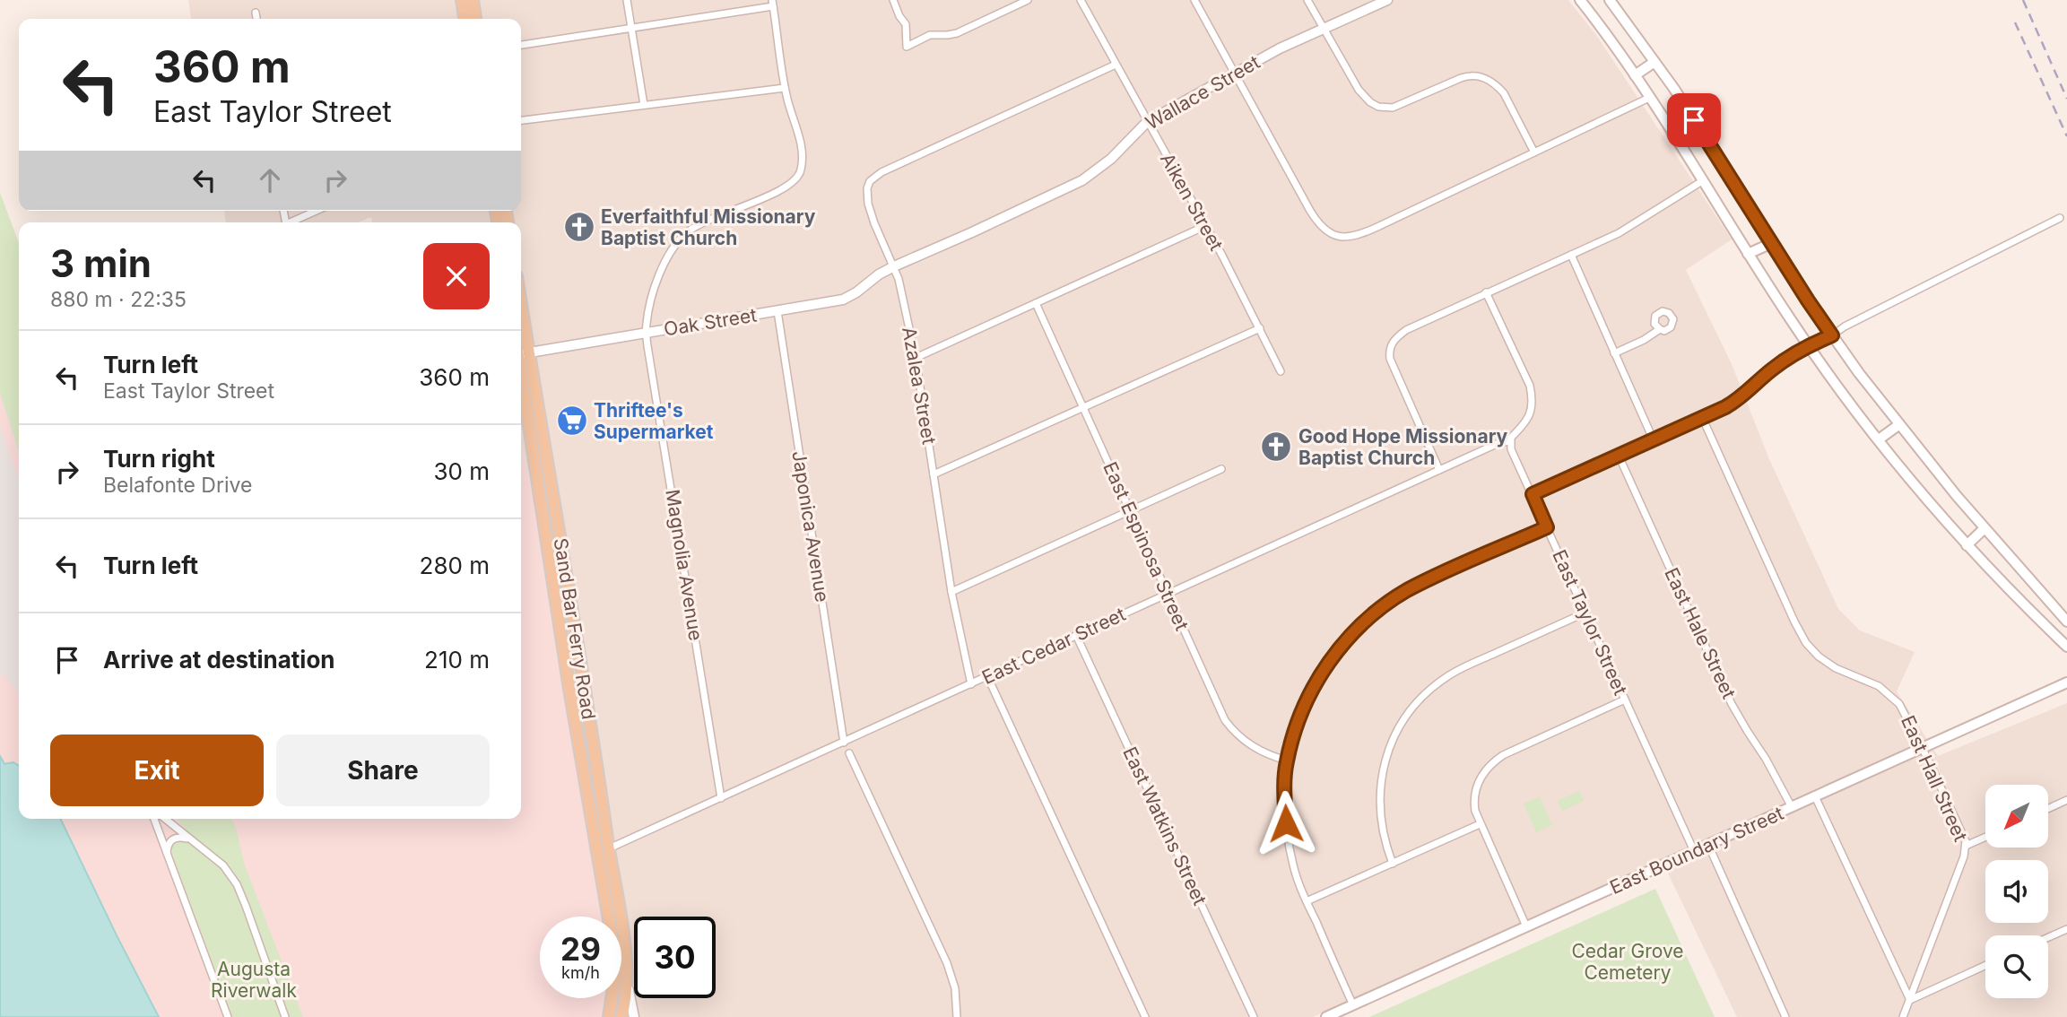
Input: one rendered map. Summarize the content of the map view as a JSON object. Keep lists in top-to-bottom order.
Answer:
{
  "streets": {
    "main road": ["Sand Bar Ferry Road", "East Boundary Street"],
    "street": [
      "Wallace Street",
      "Aiken Street",
      "Oak Street",
      "Azalea Street",
      "Japonica Avenue",
      "East Espinosa Street",
      "Magnolia Avenue",
      "East Taylor Street",
      "East Hale Street",
      "East Cedar Street",
      "East Hall Street",
      "East Watkins Street"
    ]
  },
  "crossings": [
    ["Wallace Street", "Aiken Street"],
    ["Wallace Street", "Oak Street"],
    ["Wallace Street", "Azalea Street"],
    ["Aiken Street", "Azalea Street"],
    ["Oak Street", "Azalea Street"],
    ["Oak Street", "Japonica Avenue"],
    ["Oak Street", "Magnolia Avenue"],
    ["Oak Street", "Sand Bar Ferry Road"],
    ["Azalea Street", "East Cedar Street"],
    ["Japonica Avenue", "East Cedar Street"],
    ["East Espinosa Street", "East Cedar Street"],
    ["Magnolia Avenue", "East Cedar Street"],
    ["East Taylor Street", "East Cedar Street"],
    ["East Taylor Street", "East Boundary Street"],
    ["Sand Bar Ferry Road", "East Cedar Street"],
    ["East Hale Street", "East Boundary Street"],
    ["East Cedar Street", "East Watkins Street"],
    ["East Hall Street", "East Boundary Street"]
  ],
  "parks": ["Cedar Grove Cemetery", "Augusta Riverwalk"],
  "places": {
    "church": ["Everfaithful Missionary Baptist Church", "Good Hope Missionary Baptist Church"],
    "supermarket": ["Thriftee's Supermarket"]
  },
  "north": "bottom left",
  "page": {
    "turn": ["360 m", "East Taylor Street"],
    "heading": ["3 min", "880 m · 22:35"],
    "list": [
      {
        "name": "Turn left",
        "note": "East Taylor Street",
        "value": "360 m"
      },
      {
        "name": "Turn right",
        "note": "Belafonte Drive",
        "value": "30 m"
      },
      {
        "name": "Turn left",
        "value": "280 m"
      },
      {
        "name": "Arrive at destination",
        "value": "210 m"
      }
    ],
    "buttons": ["Exit", "Share"],
    "speed": "29 km/h",
    "limit": "30"
  }
}
